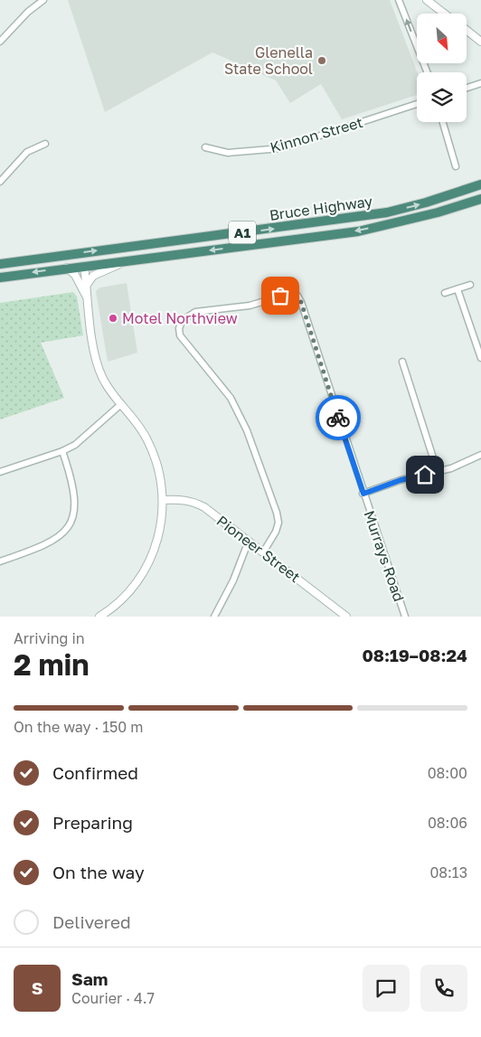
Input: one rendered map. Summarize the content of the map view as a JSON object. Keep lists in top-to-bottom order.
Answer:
{
  "streets": {
    "highway": ["Bruce Highway", "A1"],
    "street": ["Kinnon Street", "Pioneer Street", "Murrays Road"]
  },
  "crossings": [
    ["Pioneer Street", "Murrays Road"]
  ],
  "places": ["Glenella State School", "Motel Northview"],
  "north": "bottom right",
  "page": {
    "heading": ["2 min", "Arriving in", "08:19–08:24"],
    "panel": ["Sam", "Courier · 4.7"],
    "bar": "On the way · 150 m",
    "list": [
      ["Confirmed", "08:00"],
      ["Preparing", "08:06"],
      ["On the way", "08:13"],
      "Delivered"
    ],
    "round": "S"
  }
}
